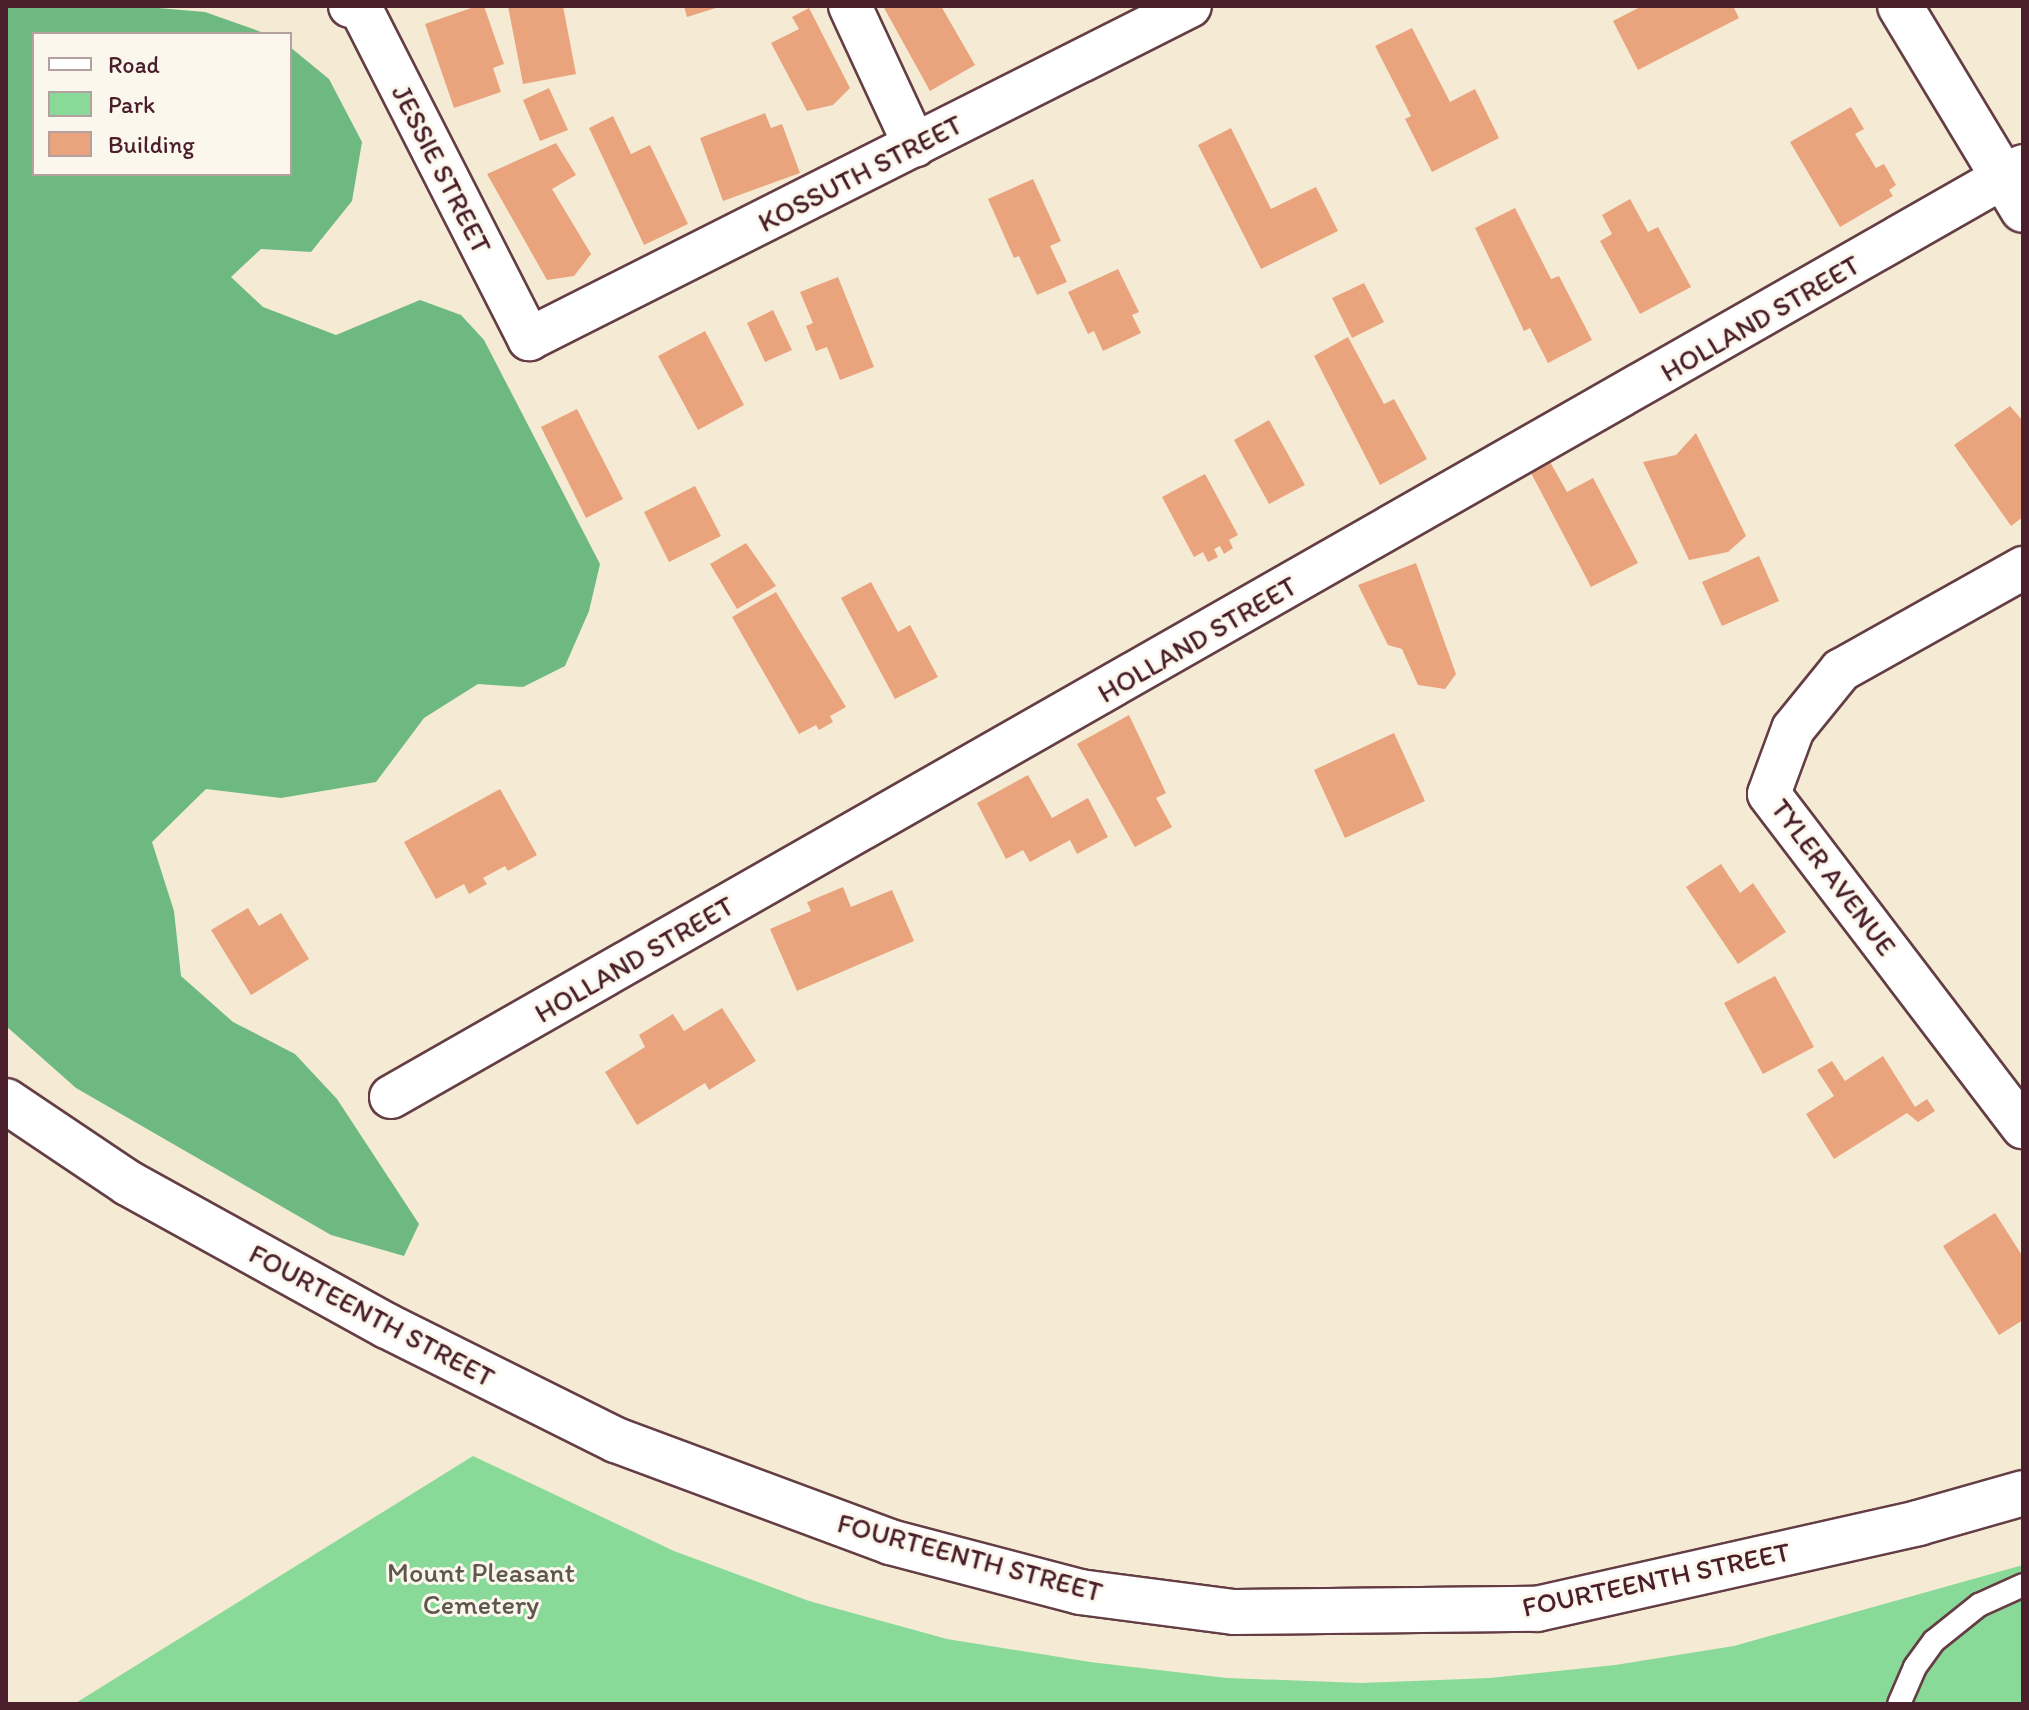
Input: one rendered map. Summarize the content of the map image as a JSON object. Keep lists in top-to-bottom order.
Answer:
{
  "streets": {
    "street": [
      "JESSIE STREET",
      "KOSSUTH STREET",
      "HOLLAND STREET",
      "TYLER AVENUE",
      "FOURTEENTH STREET"
    ]
  },
  "crossings": [
    ["JESSIE STREET", "KOSSUTH STREET"]
  ],
  "parks": ["Mount Pleasant Cemetery"],
  "legend": ["Road", "Park", "Building"]
}
